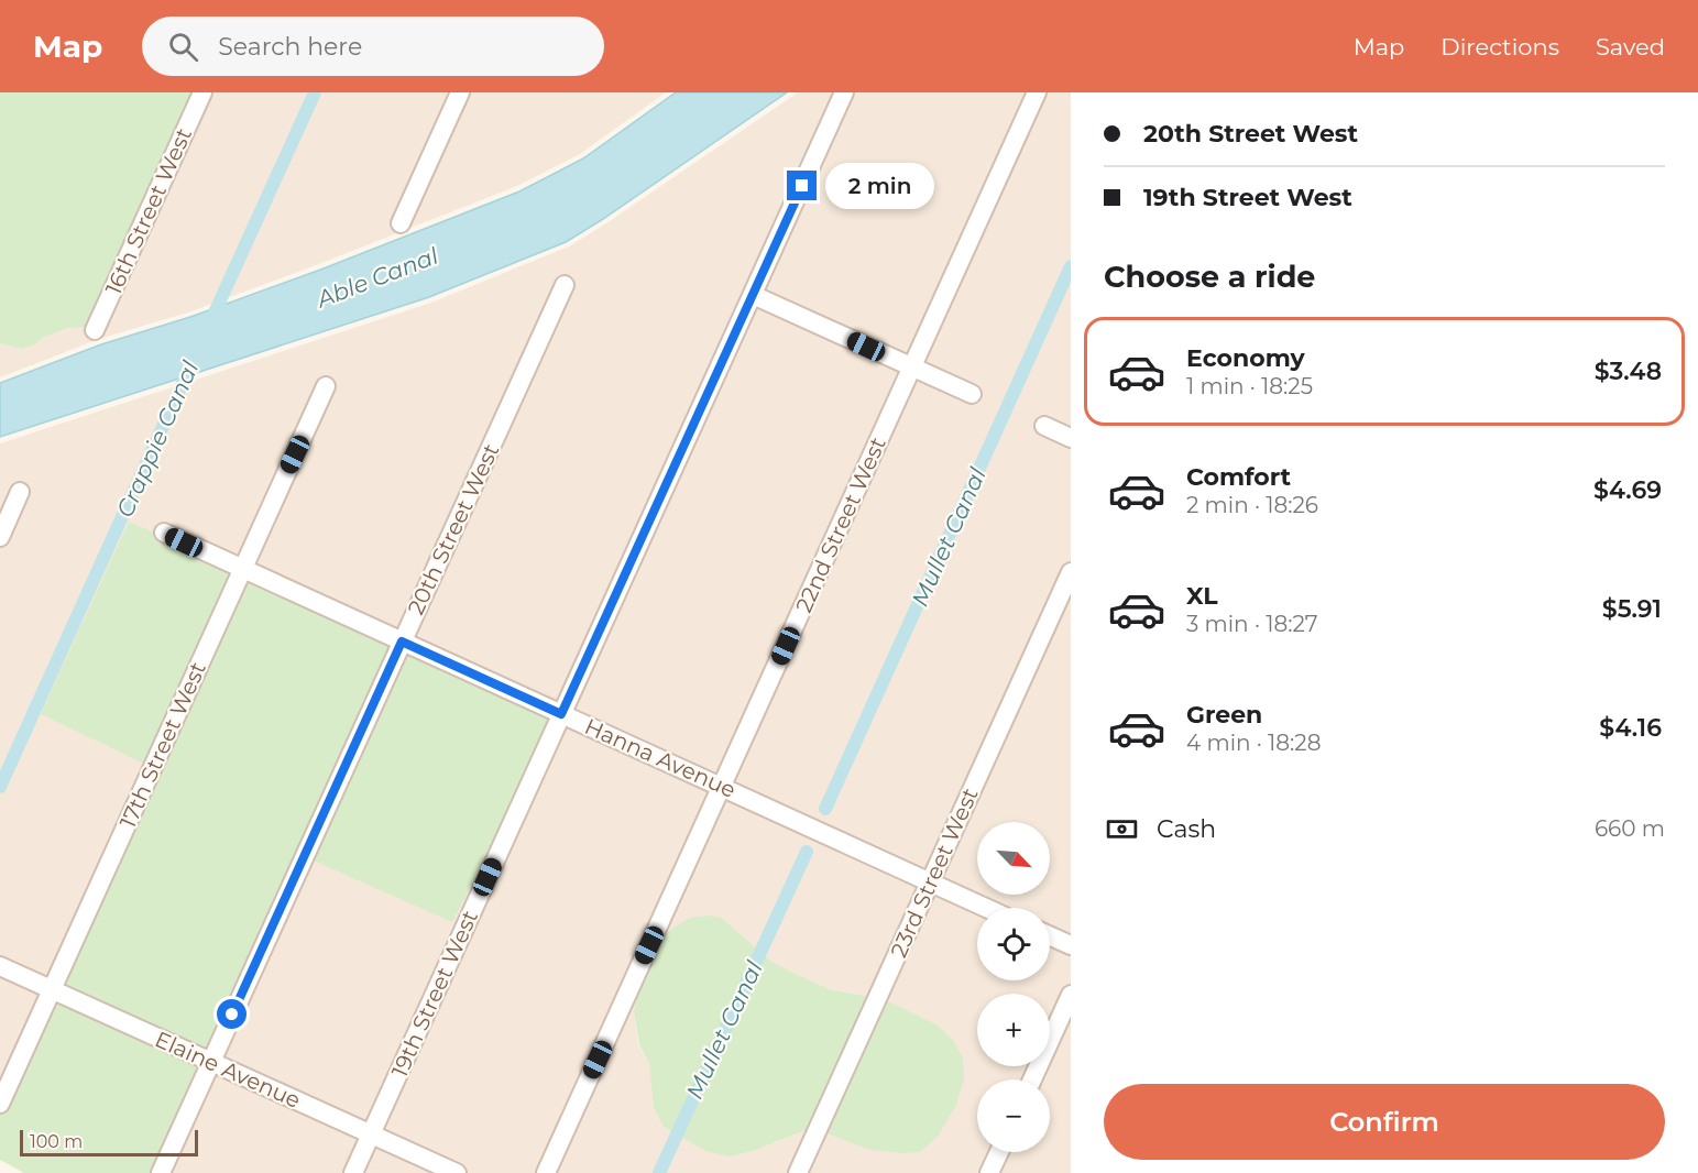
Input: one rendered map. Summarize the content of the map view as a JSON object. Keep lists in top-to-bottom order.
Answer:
{
  "streets": {
    "street": [
      "16th Street West",
      "22nd Street West",
      "20th Street West",
      "17th Street West",
      "Hanna Avenue",
      "23rd Street West",
      "19th Street West",
      "Elaine Avenue"
    ]
  },
  "crossings": [
    ["22nd Street West", "Hanna Avenue"],
    ["20th Street West", "Hanna Avenue"],
    ["20th Street West", "Elaine Avenue"],
    ["17th Street West", "Hanna Avenue"],
    ["17th Street West", "Elaine Avenue"],
    ["Hanna Avenue", "23rd Street West"],
    ["Hanna Avenue", "19th Street West"],
    ["19th Street West", "Elaine Avenue"]
  ],
  "water": ["Able Canal", "Crappie Canal", "Mullet Canal"],
  "scale_bar": "100 m",
  "north": "bottom right",
  "page": {
    "header": "Map",
    "search": "Search here",
    "nav": ["Map", "Directions", "Saved"],
    "banner": ["20th Street West", "19th Street West"],
    "bubble": "2 min",
    "heading": "Choose a ride",
    "list": [
      {
        "name": "Economy",
        "note": "1 min · 18:25",
        "value": "$3.48"
      },
      {
        "name": "Comfort",
        "note": "2 min · 18:26",
        "value": "$4.69"
      },
      {
        "name": "XL",
        "note": "3 min · 18:27",
        "value": "$5.91"
      },
      {
        "name": "Green",
        "note": "4 min · 18:28",
        "value": "$4.16"
      }
    ],
    "pay": ["Cash", "660 m"],
    "map_buttons": ["+", "−"],
    "buttons": "Confirm",
    "scale": "100 m"
  }
}
